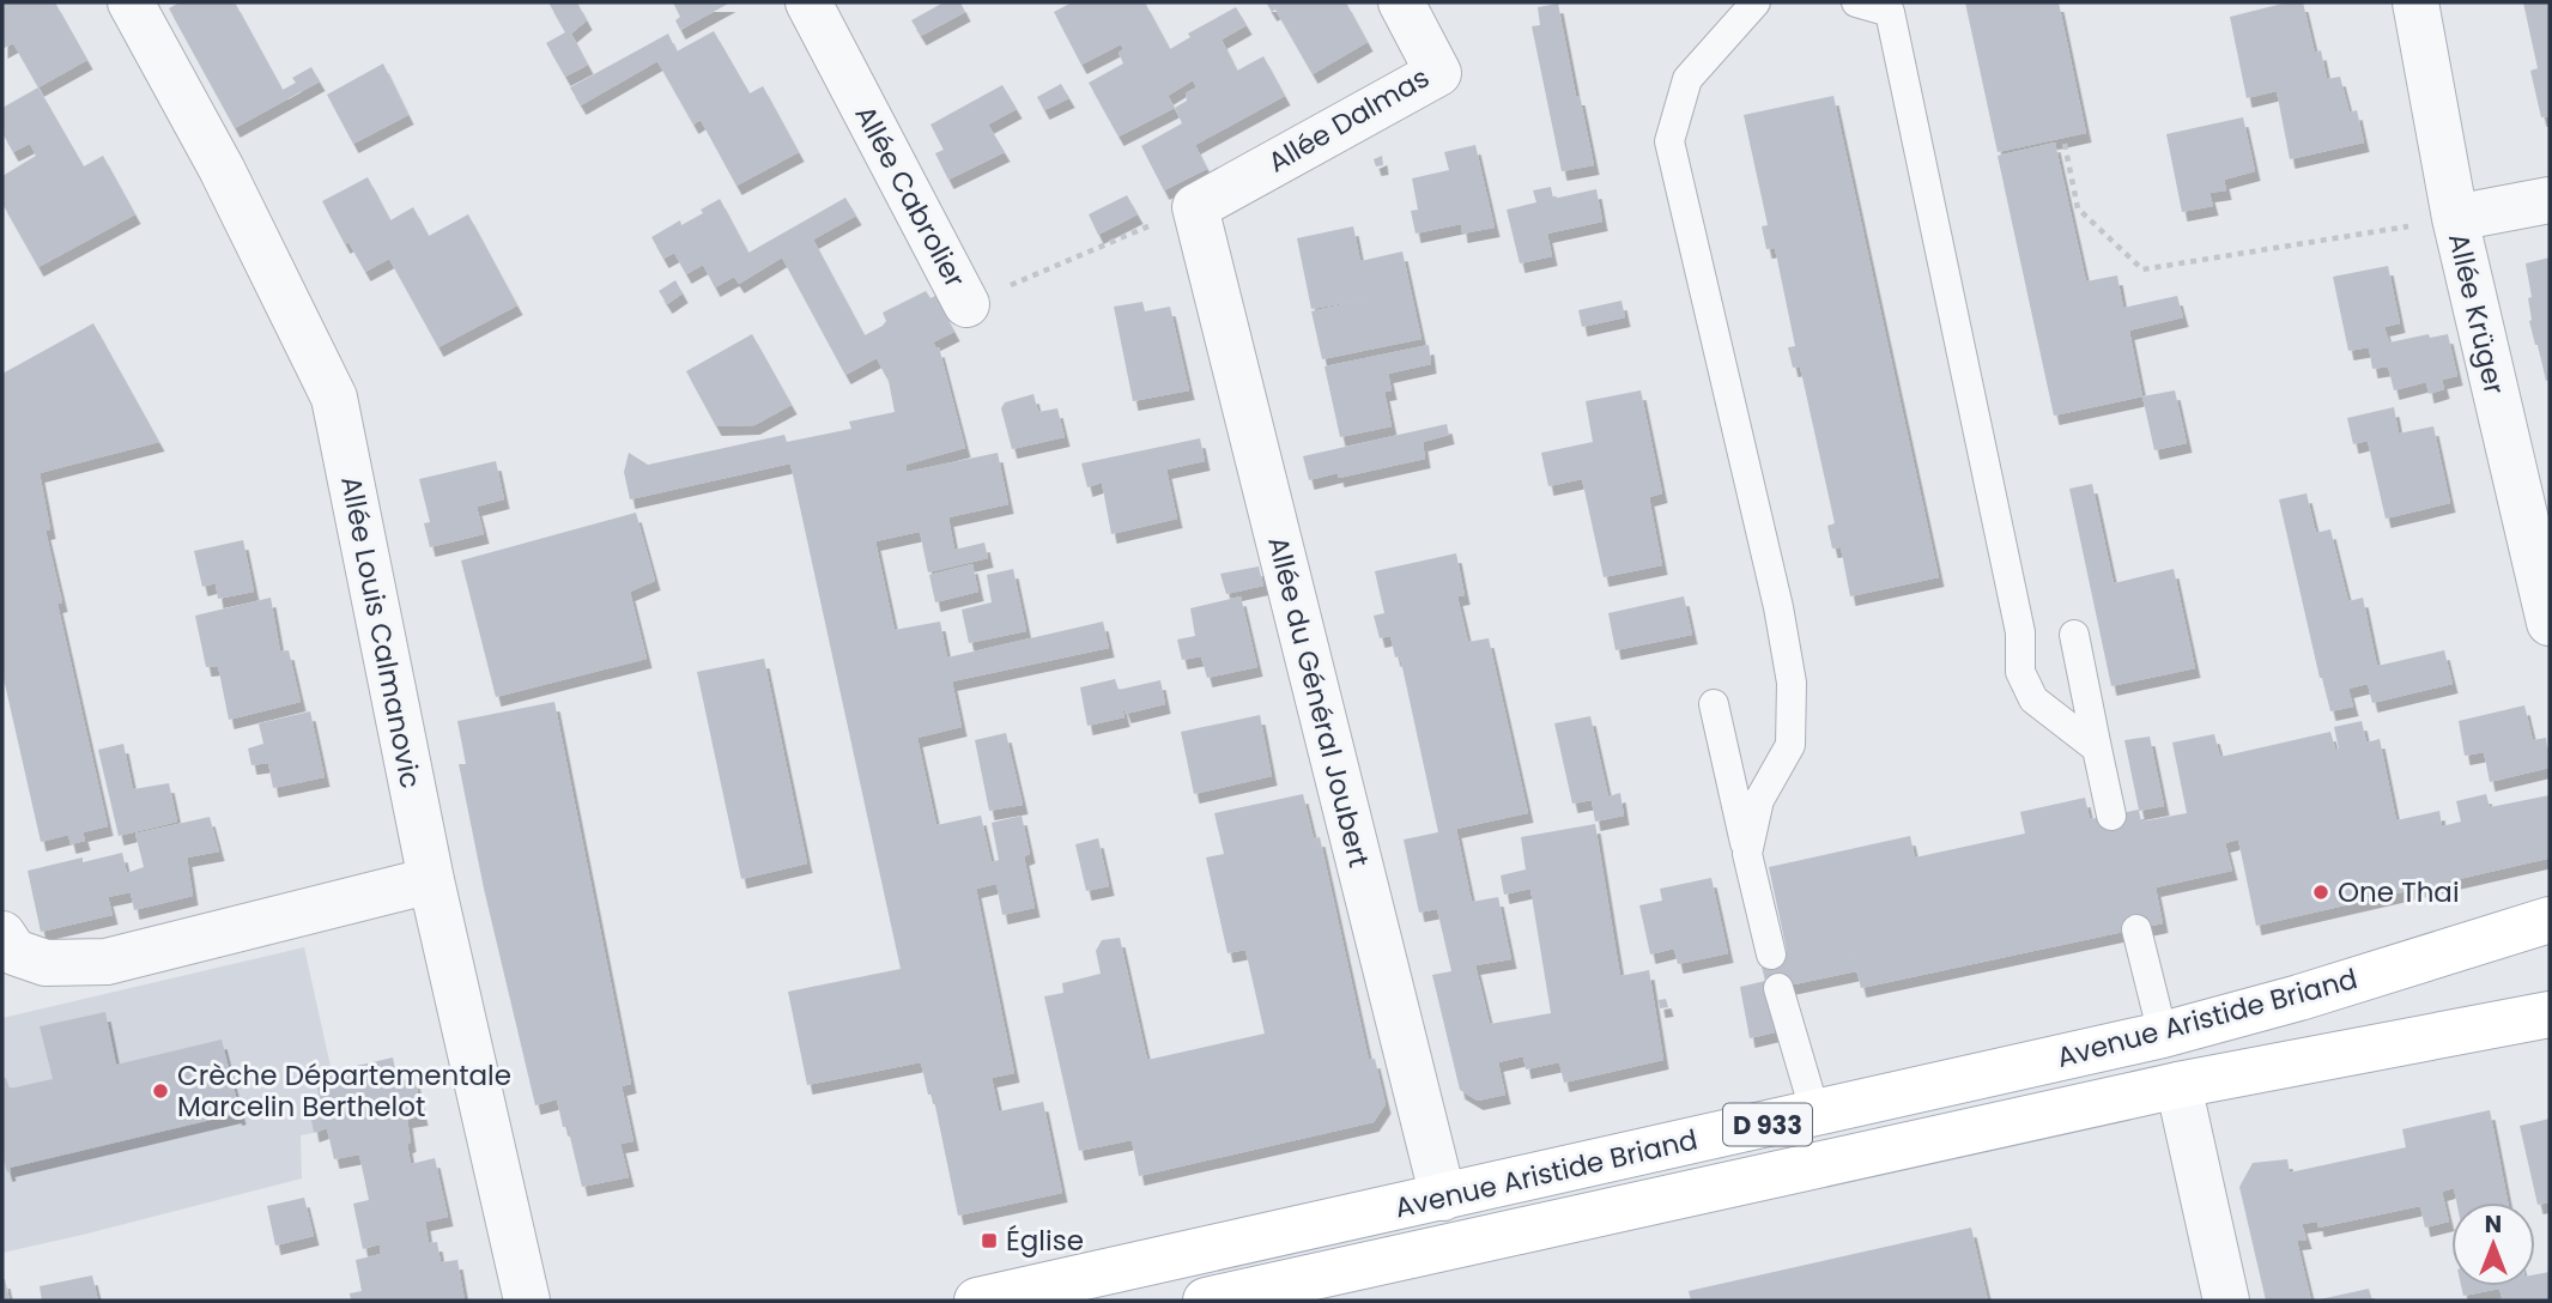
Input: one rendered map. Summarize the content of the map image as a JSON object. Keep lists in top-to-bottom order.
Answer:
{
  "streets": {
    "main road": ["Avenue Aristide Briand", "D 933"],
    "street": [
      "Allée Dalmas",
      "Allée Cabrolier",
      "Allée Krüger",
      "Allée Louis Calmanovic",
      "Allée du Général Joubert"
    ]
  },
  "crossings": [
    ["Allée Dalmas", "Allée Cabrolier"],
    ["Allée Dalmas", "Allée du Général Joubert"],
    ["Allée Cabrolier", "Allée du Général Joubert"],
    ["Allée du Général Joubert", "Avenue Aristide Briand"]
  ],
  "places": {
    "other": ["One Thai", "Crèche Départementale Marcelin Berthelot"],
    "transit": ["Église"]
  },
  "north": "top"
}
